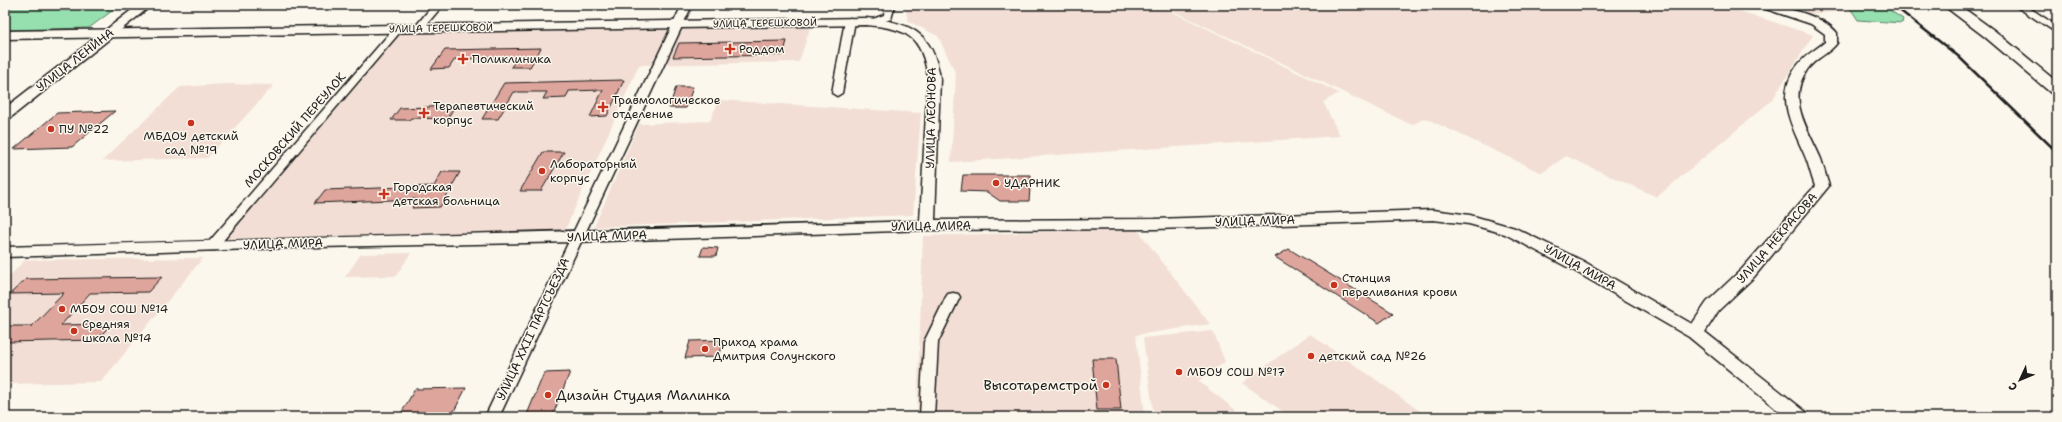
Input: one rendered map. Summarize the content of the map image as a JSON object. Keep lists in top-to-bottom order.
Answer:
{
  "streets": {
    "main road": ["УЛИЦА ЛЕНИНА"],
    "street": [
      "УЛИЦА ТЕРЕШКОВОЙ",
      "УЛИЦА ЛЕОНОВА",
      "МОСКОВСКИЙ ПЕРЕУЛОК",
      "УЛИЦА МИРА",
      "УЛИЦА НЕКРАСОВА",
      "УЛИЦА XXII ПАРТСЪЕЗДА"
    ]
  },
  "crossings": [
    ["УЛИЦА ТЕРЕШКОВОЙ", "УЛИЦА ЛЕНИНА"],
    ["УЛИЦА ТЕРЕШКОВОЙ", "УЛИЦА ЛЕОНОВА"],
    ["УЛИЦА ТЕРЕШКОВОЙ", "МОСКОВСКИЙ ПЕРЕУЛОК"],
    ["УЛИЦА ТЕРЕШКОВОЙ", "УЛИЦА XXII ПАРТСЪЕЗДА"],
    ["УЛИЦА ЛЕОНОВА", "УЛИЦА МИРА"],
    ["МОСКОВСКИЙ ПЕРЕУЛОК", "УЛИЦА МИРА"],
    ["УЛИЦА МИРА", "УЛИЦА НЕКРАСОВА"],
    ["УЛИЦА МИРА", "УЛИЦА XXII ПАРТСЪЕЗДА"]
  ],
  "places": {
    "health": [
      "Роддом",
      "Поликлиника",
      "Травмологическое отделение",
      "Терапевтический корпус",
      "Городская детская больница"
    ],
    "other": [
      "МБДОУ детский сад №19",
      "ПУ №22",
      "Лабораторный корпус",
      "УДАРНИК",
      "Станция переливания крови",
      "МБОУ СОШ №14",
      "Средняя школа №14",
      "Приход храма Дмитрия Солунского",
      "детский сад №26",
      "МБОУ СОШ №17",
      "Высотаремстрой",
      "Дизайн Студия Малинка"
    ]
  },
  "north": "bottom left"
}
